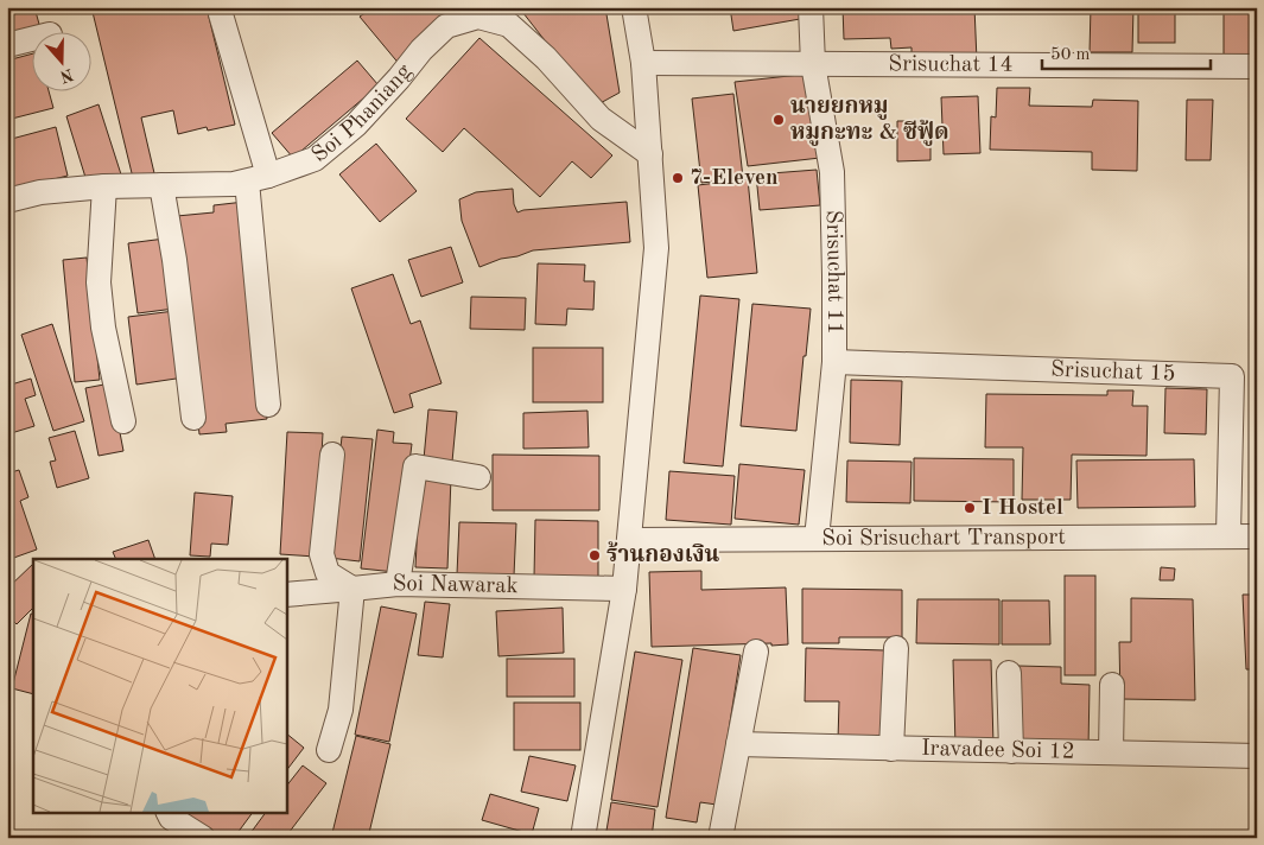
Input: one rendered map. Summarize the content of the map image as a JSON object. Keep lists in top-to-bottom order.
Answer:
{
  "streets": {
    "street": [
      "Srisuchat 14",
      "Soi Phaniang",
      "Srisuchat 11",
      "Srisuchat 15",
      "Soi Srisuchart Transport",
      "Soi Nawarak",
      "Iravadee Soi 12"
    ]
  },
  "crossings": [
    ["Srisuchat 14", "Srisuchat 11"],
    ["Srisuchat 11", "Srisuchat 15"],
    ["Srisuchat 11", "Soi Srisuchart Transport"],
    ["Srisuchat 15", "Soi Srisuchart Transport"]
  ],
  "places": [
    "นายยกหมู หมูกะทะ & ซีฟู้ด",
    "7-Eleven",
    "I Hostel",
    "ร้านกองเงิน"
  ],
  "scale_bar": "50 m",
  "north": "bottom"
}
